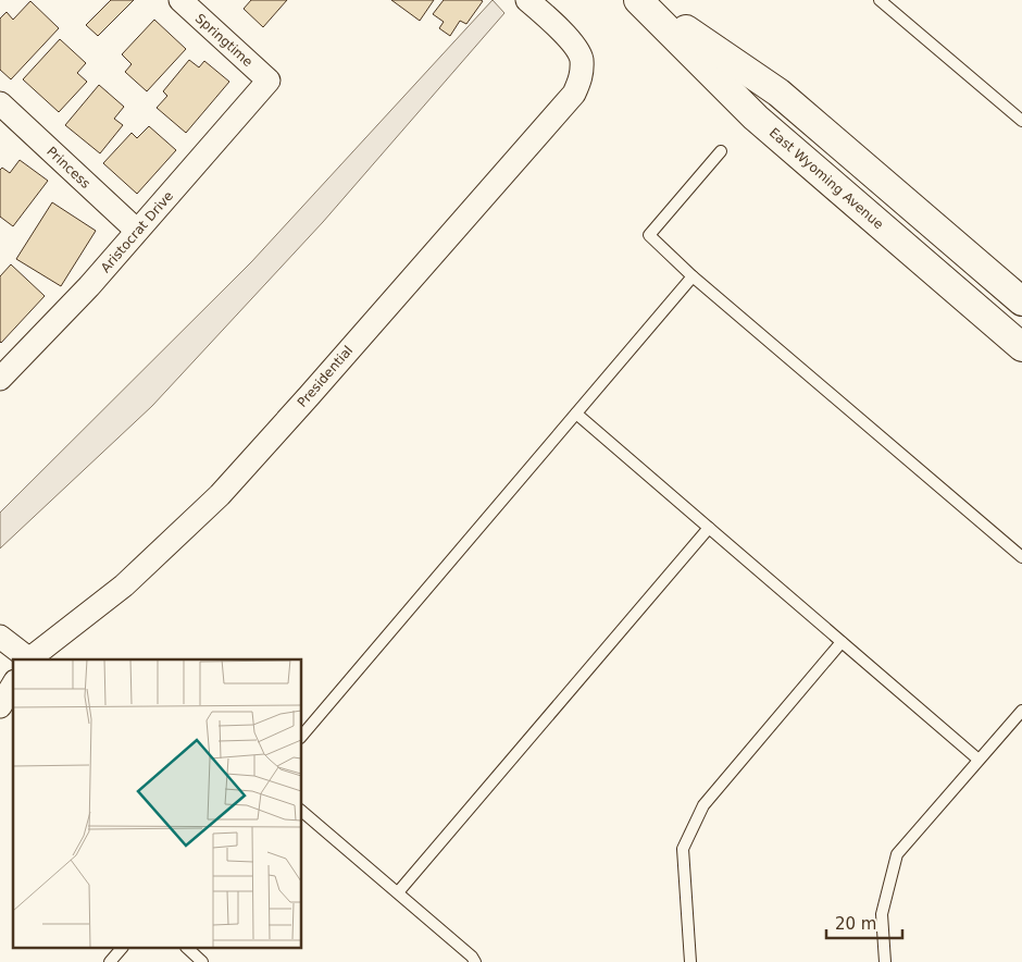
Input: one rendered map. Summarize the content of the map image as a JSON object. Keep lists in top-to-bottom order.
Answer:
{
  "streets": {
    "street": [
      "Springtime",
      "Princess",
      "East Wyoming Avenue",
      "Aristocrat Drive",
      "Presidential"
    ]
  },
  "crossings": [
    ["Springtime", "Aristocrat Drive"],
    ["Princess", "Aristocrat Drive"]
  ],
  "scale_bar": "20 m"
}
